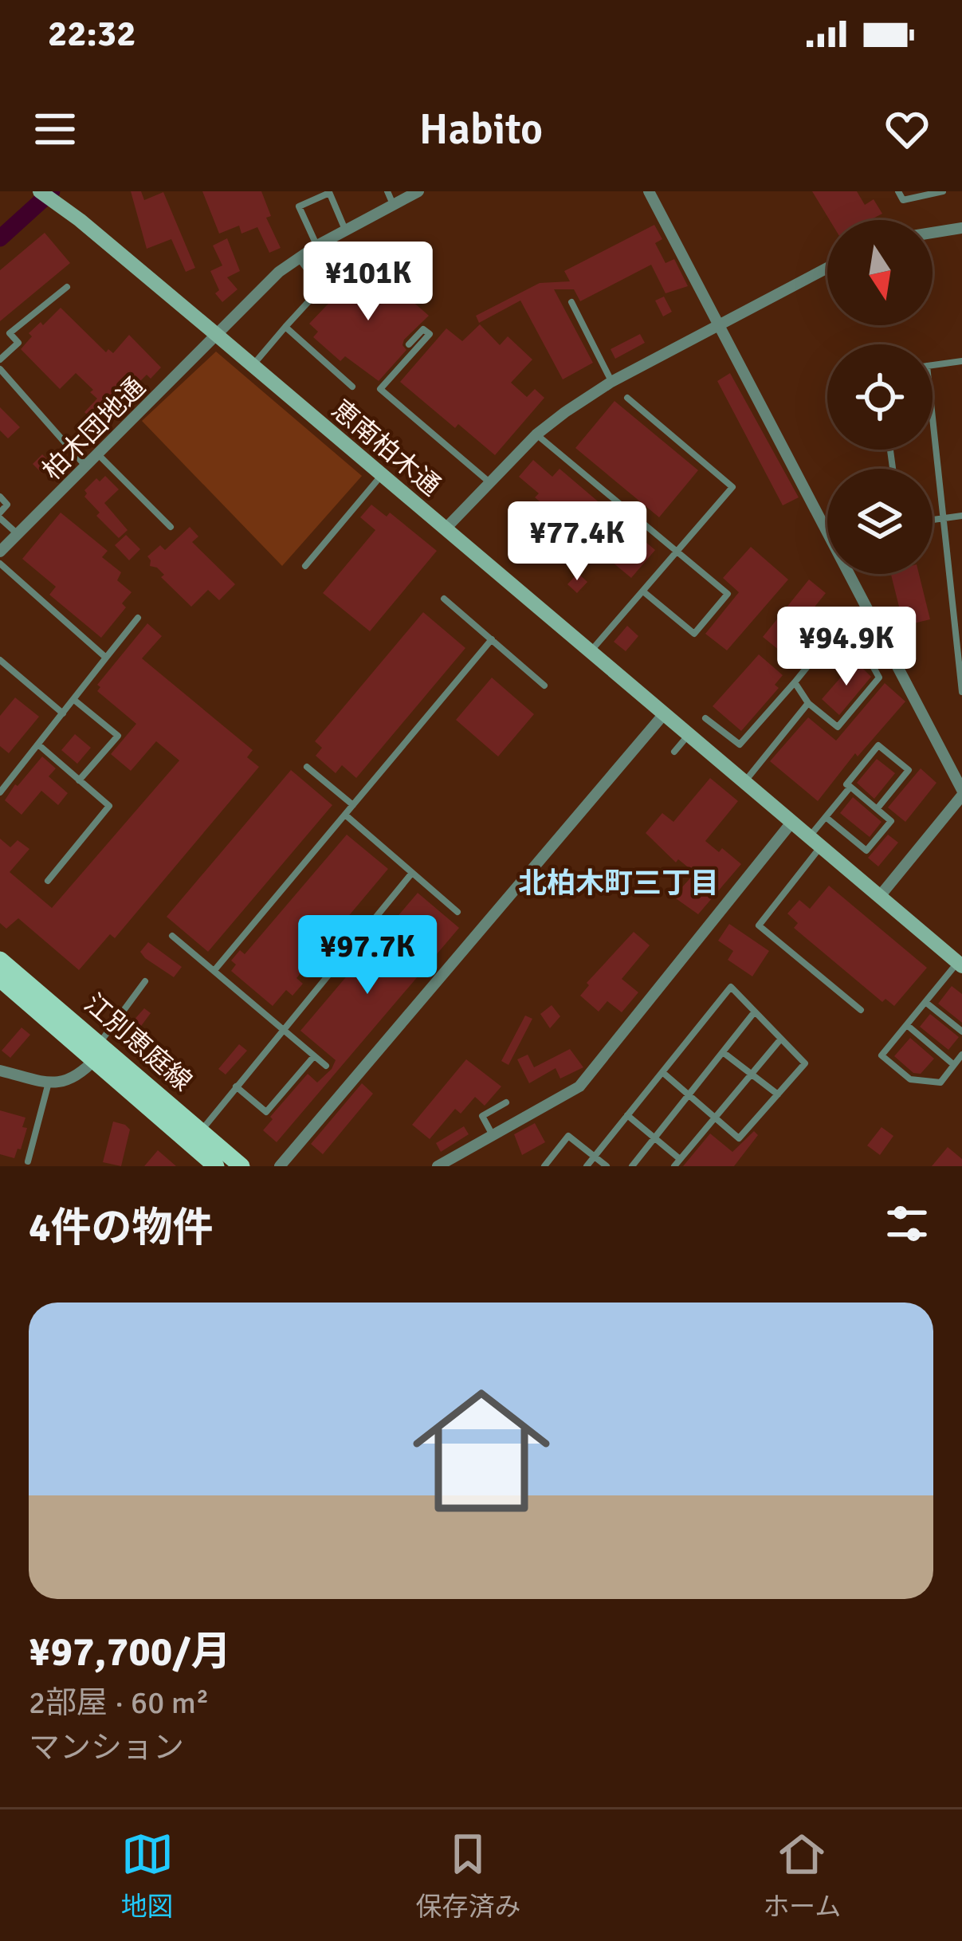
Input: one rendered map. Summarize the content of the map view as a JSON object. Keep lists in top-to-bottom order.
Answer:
{
  "streets": {
    "main road": ["江別恵庭線"],
    "street": ["柏木団地通", "恵南柏木通"]
  },
  "crossings": [
    ["柏木団地通", "恵南柏木通"]
  ],
  "districts": ["北柏木町三丁目"],
  "north": "bottom",
  "page": {
    "status": "22:32",
    "header": "Habito",
    "price": [
      "¥101K",
      "¥77.4K",
      "¥94.9K",
      "¥97.7K"
    ],
    "heading": "4件の物件",
    "list": [
      {
        "name": "¥97,700/月",
        "note": "2部屋 · 60 m² · マンション"
      }
    ],
    "tabs": ["地図", "保存済み", "ホーム"]
  }
}
